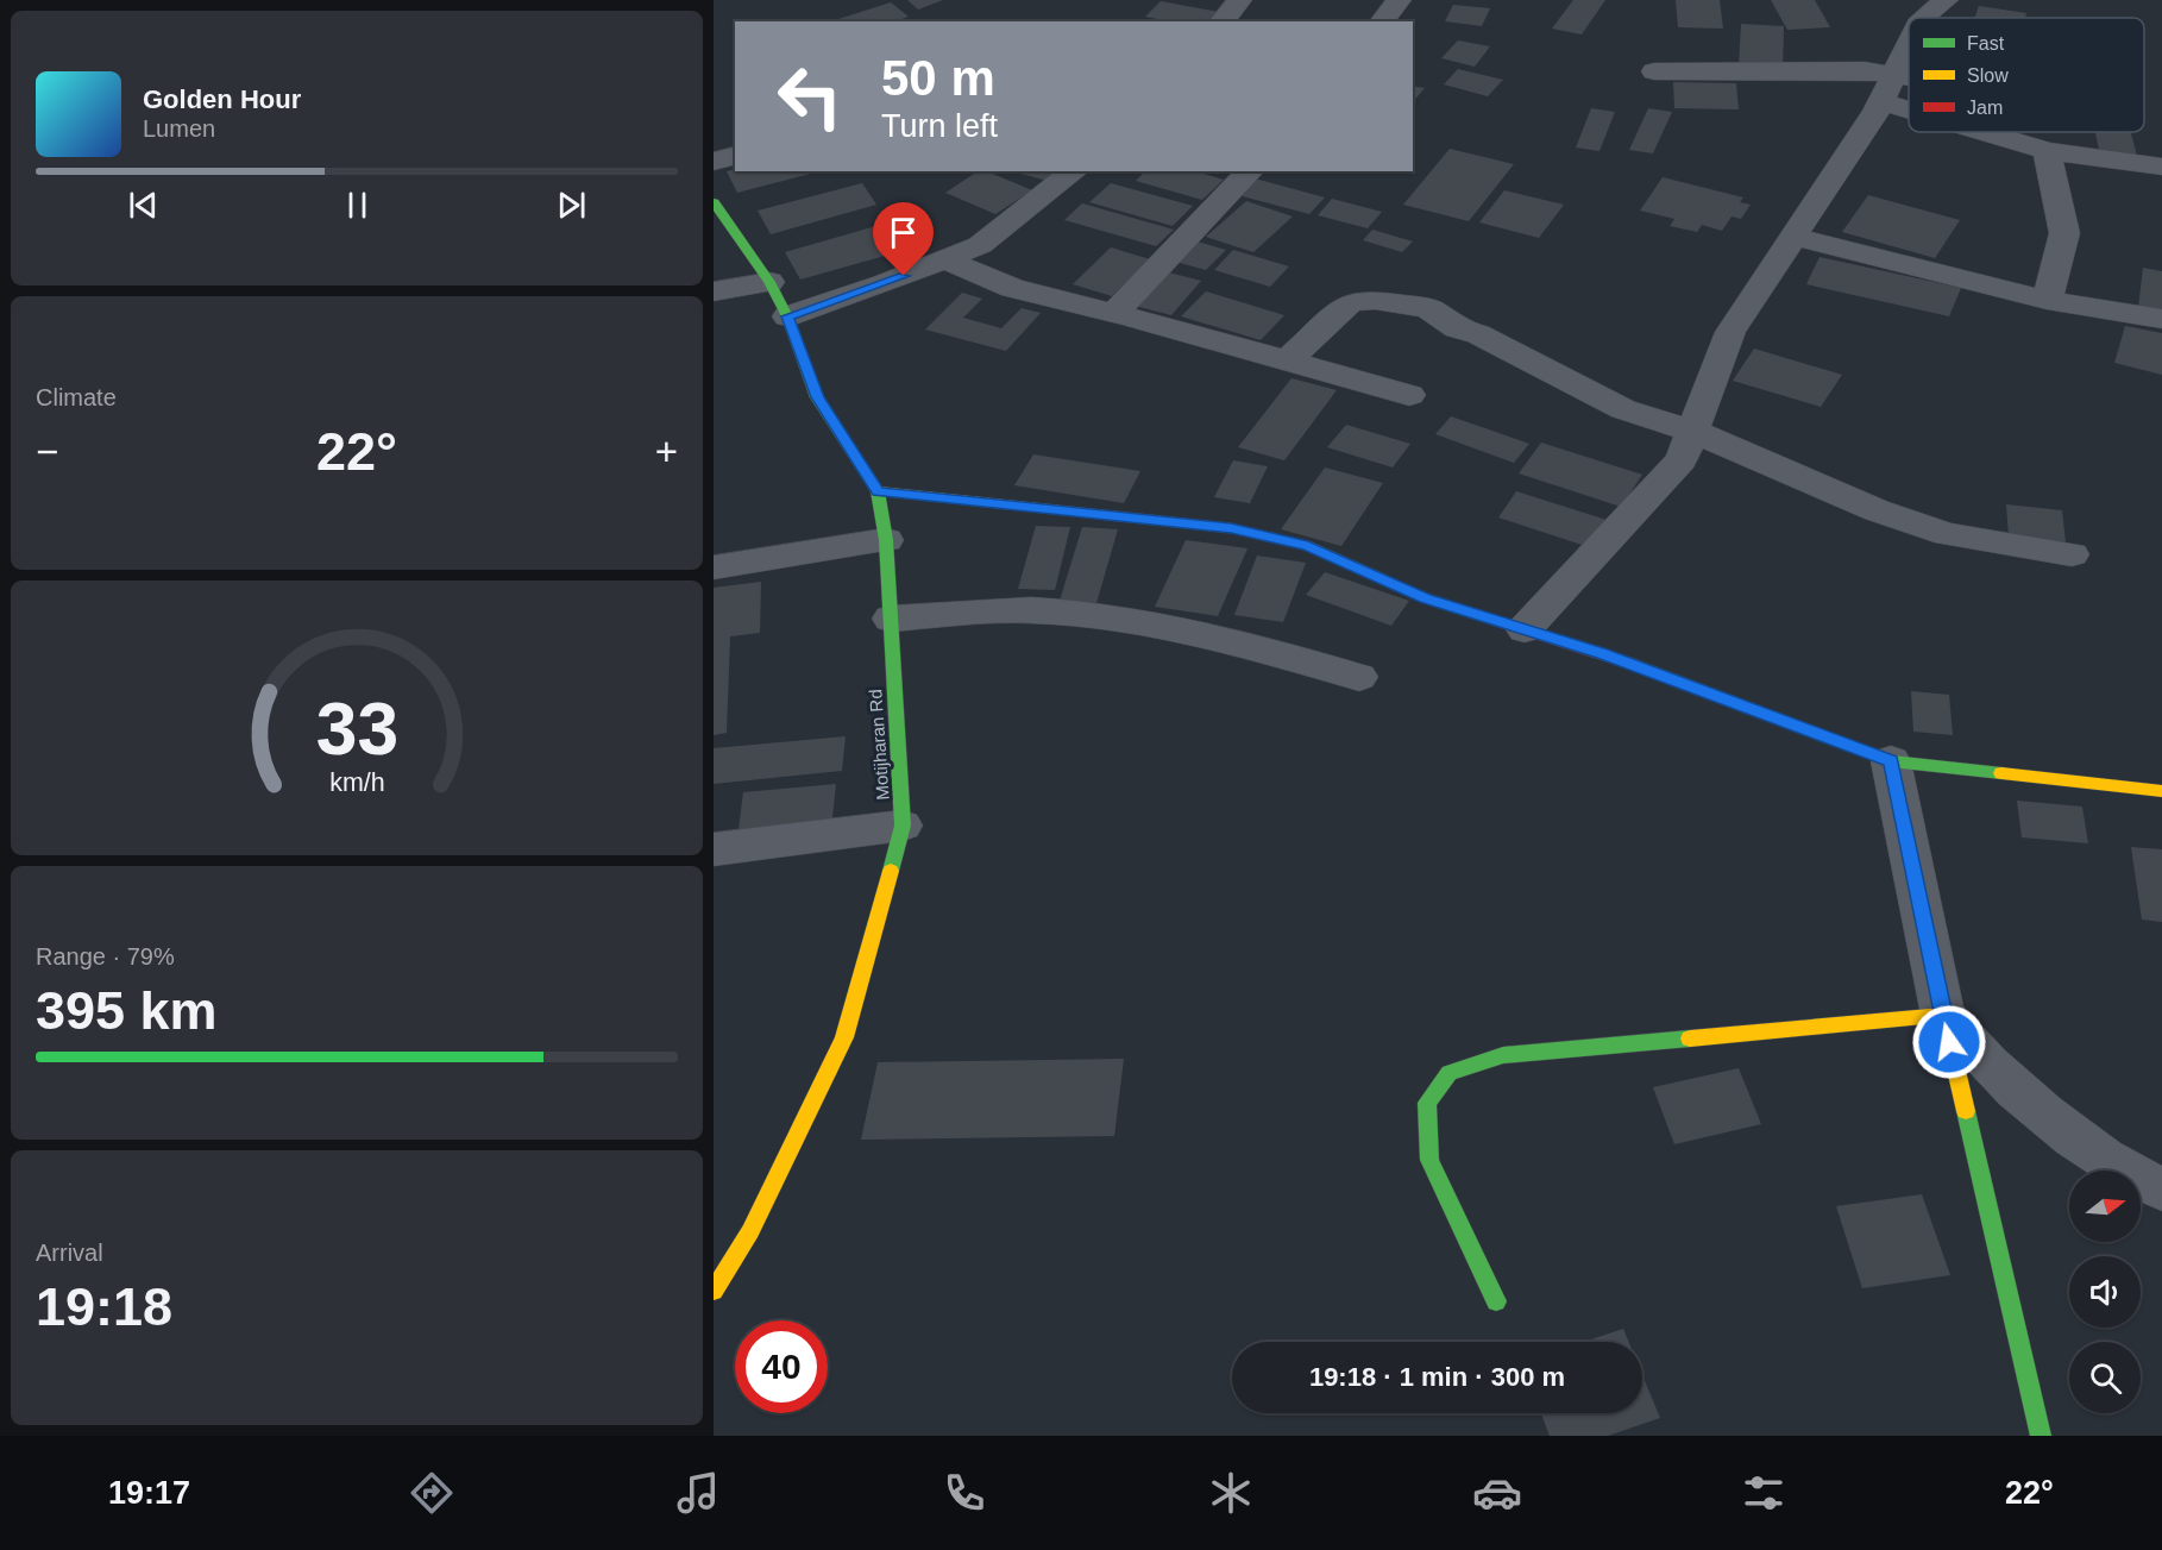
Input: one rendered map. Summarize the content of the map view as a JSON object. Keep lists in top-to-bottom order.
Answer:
{
  "streets": {
    "street": ["Motijharan Rd"]
  },
  "legend": ["Fast", "Slow", "Jam"],
  "north": "right",
  "page": {
    "turn": ["50 m", "Turn left"],
    "song": ["Golden Hour", "Lumen"],
    "tile": [
      "Climate",
      ["Range · 79%", "395 km"],
      ["Arrival", "19:18"]
    ],
    "heat": ["−", "22°", "+"],
    "limit": "40",
    "trip": "19:18 · 1 min · 300 m",
    "tabs": ["19:17", "22°"],
    "gauge": ["33", "km/h"]
  }
}
